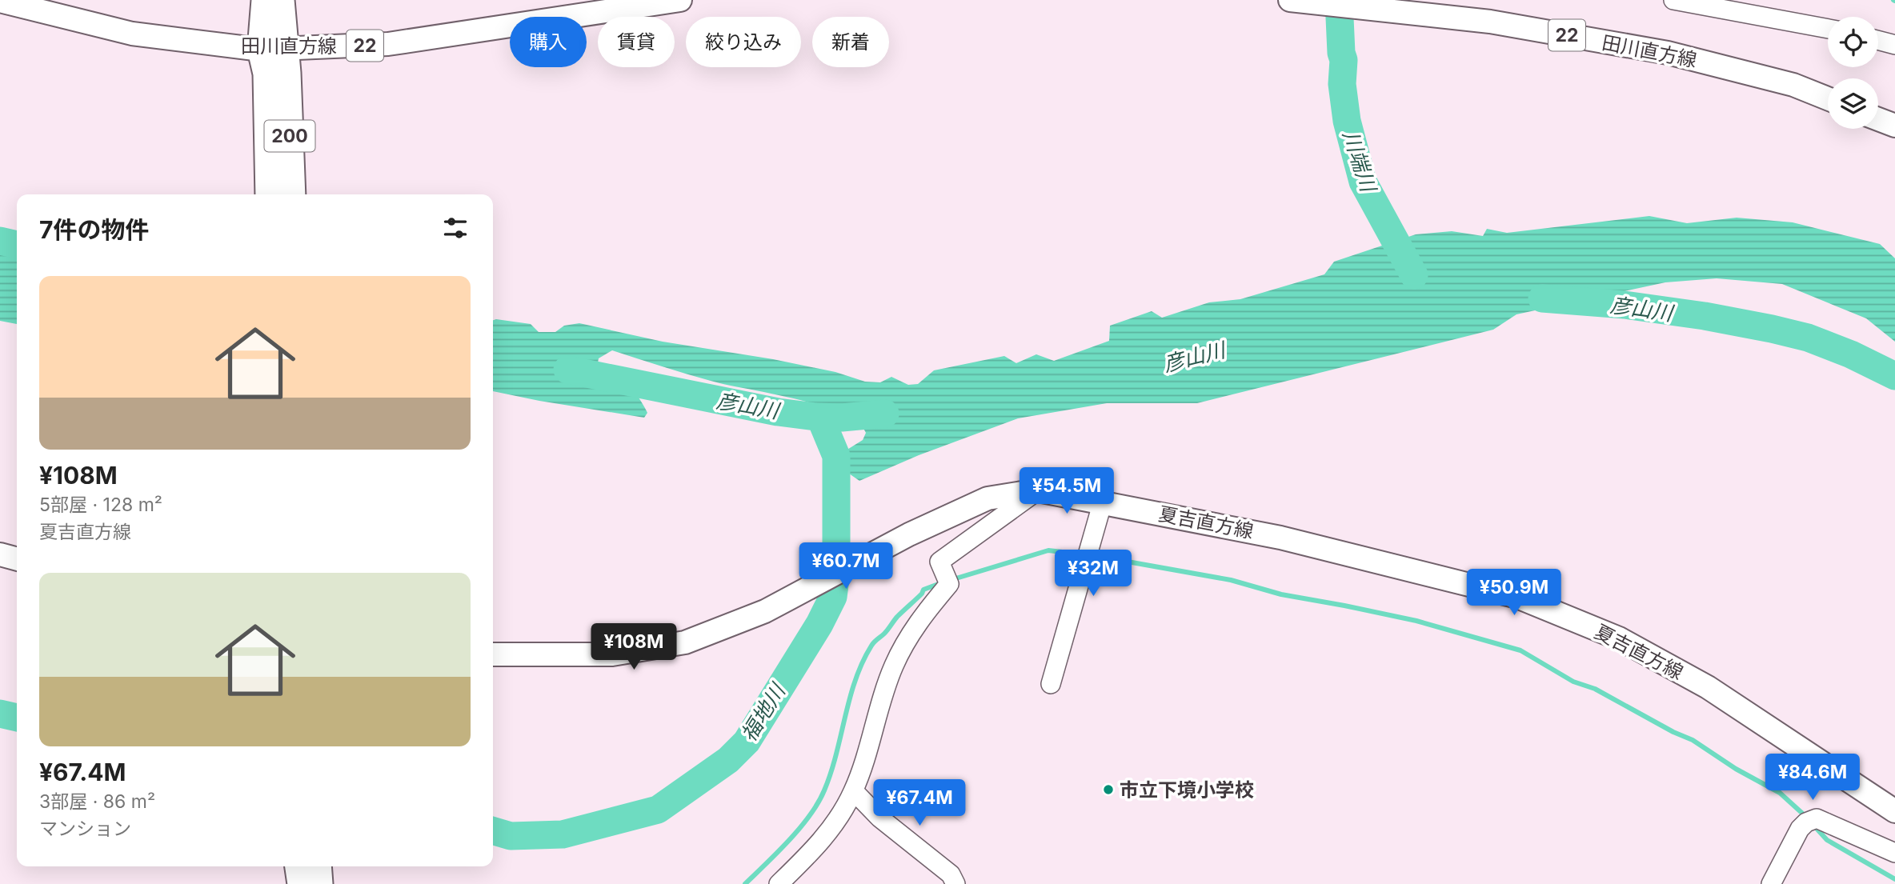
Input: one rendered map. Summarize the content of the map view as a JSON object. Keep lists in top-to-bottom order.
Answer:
{
  "streets": {
    "highway": ["200"],
    "main road": ["22", "田川直方線", "夏吉直方線"]
  },
  "crossings": [
    ["田川直方線", "200"]
  ],
  "water": ["川端川", "彦山川", "福地川"],
  "places": ["市立下境小学校"],
  "page": {
    "chip": [
      "購入",
      "賃貸",
      "絞り込み",
      "新着"
    ],
    "heading": "7件の物件",
    "list": [
      {
        "name": "¥108M",
        "note": "5部屋 · 128 m² · 夏吉直方線"
      },
      {
        "name": "¥67.4M",
        "note": "3部屋 · 86 m² · マンション"
      }
    ],
    "price": [
      "¥54.5M",
      "¥60.7M",
      "¥32M",
      "¥50.9M",
      "¥108M",
      "¥84.6M",
      "¥67.4M"
    ]
  }
}
